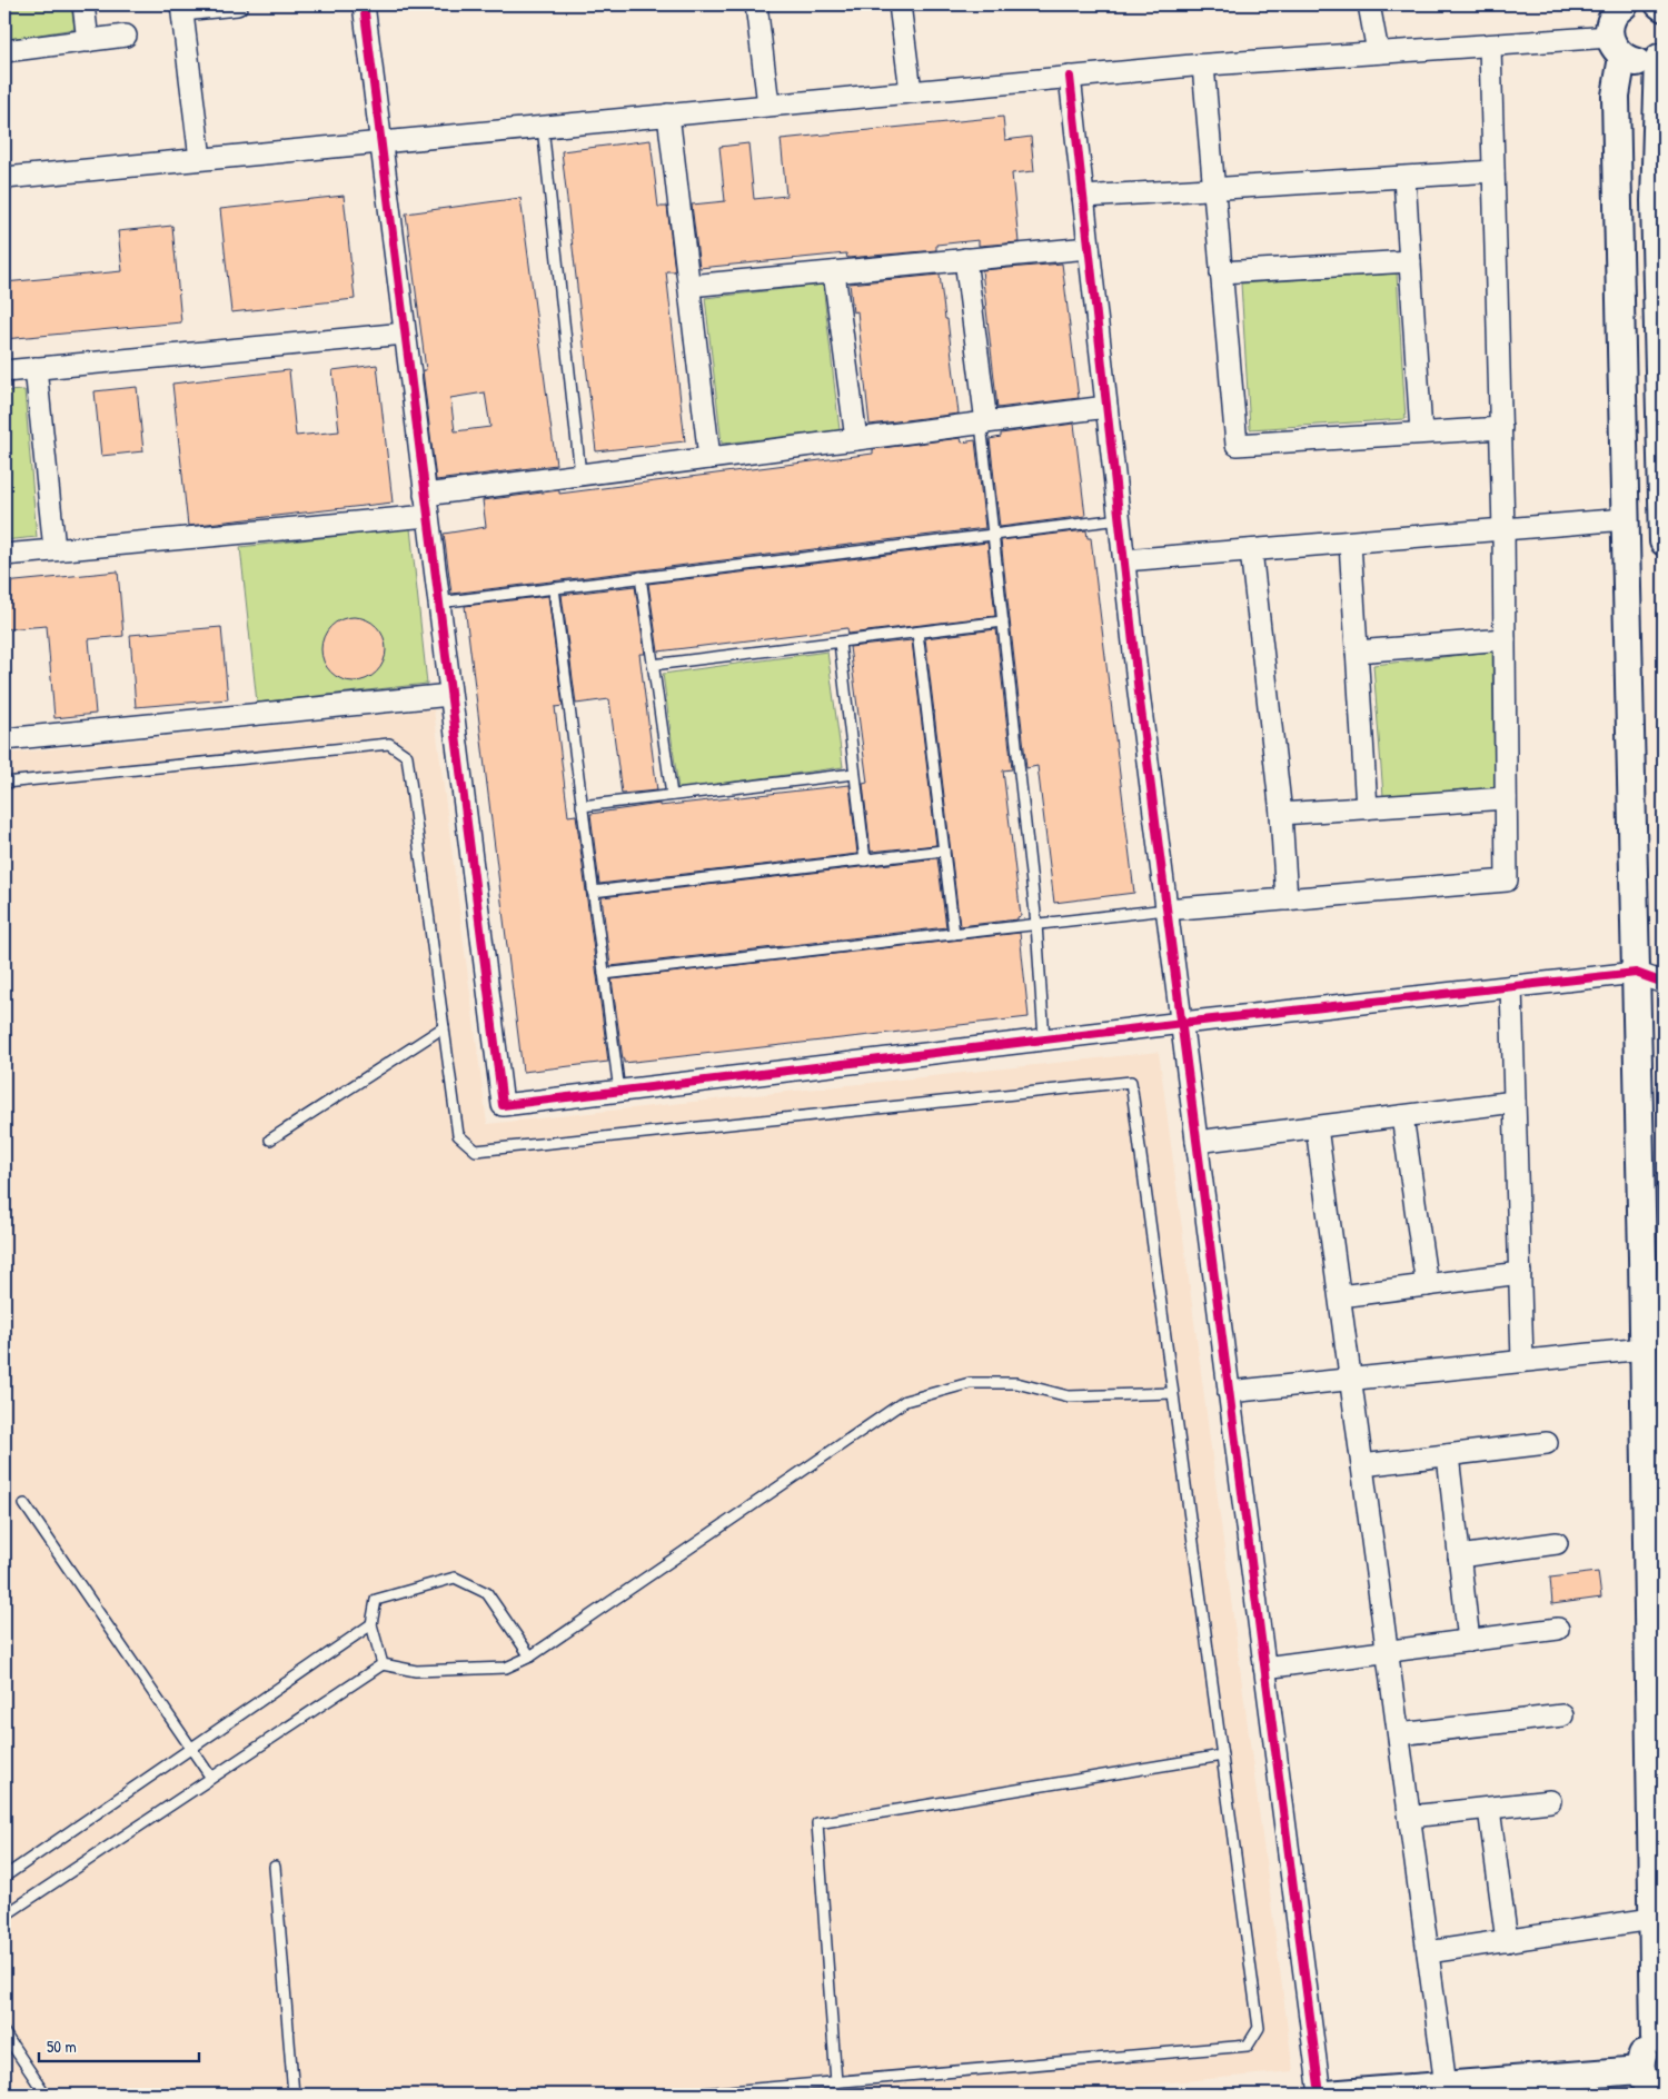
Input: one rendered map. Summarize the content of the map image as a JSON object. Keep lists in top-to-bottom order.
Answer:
{
  "scale_bar": "50 m"
}
